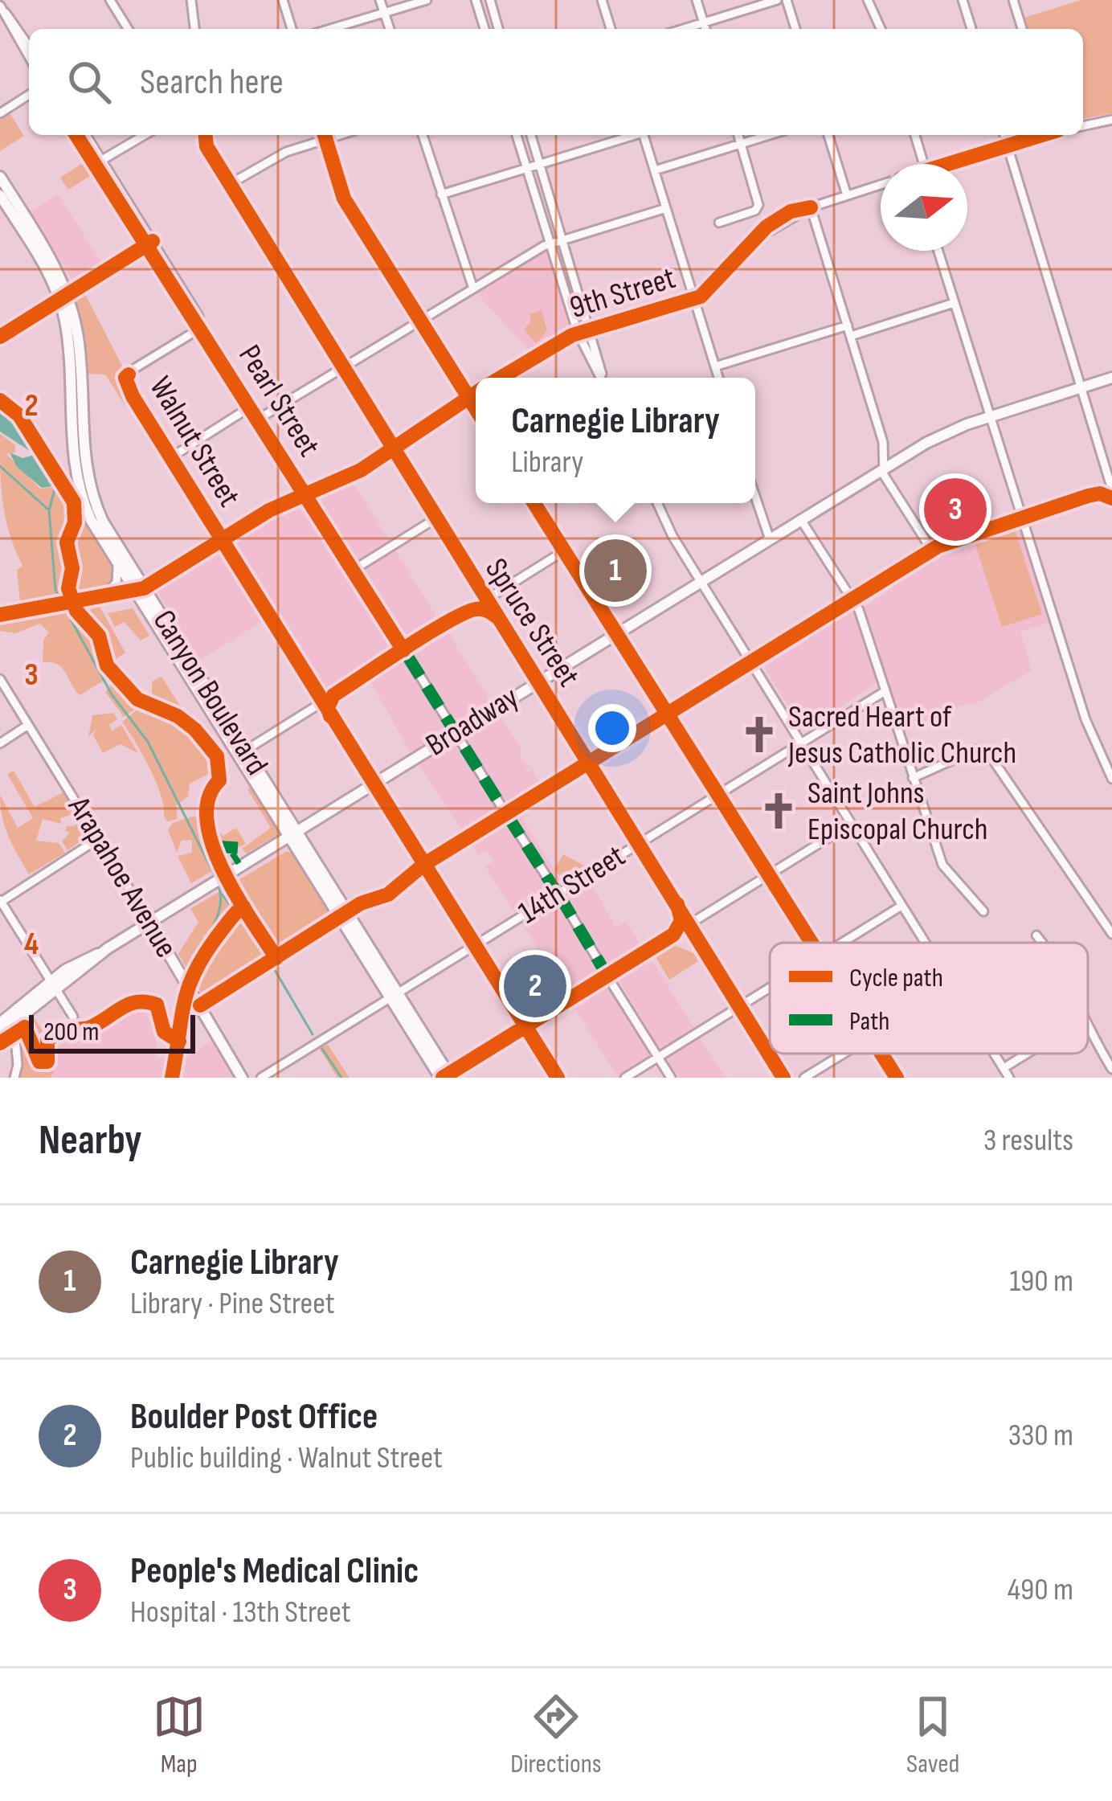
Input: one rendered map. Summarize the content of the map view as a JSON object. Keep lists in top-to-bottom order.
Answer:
{
  "streets": {
    "main road": ["Canyon Boulevard", "Broadway", "Arapahoe Avenue"],
    "street": [
      "9th Street",
      "Pearl Street",
      "Walnut Street",
      "Spruce Street",
      "14th Street"
    ]
  },
  "crossings": [
    ["9th Street", "Pearl Street"],
    ["9th Street", "Walnut Street"],
    ["9th Street", "Spruce Street"],
    ["9th Street", "Canyon Boulevard"],
    ["Pearl Street", "Walnut Street"],
    ["Pearl Street", "Broadway"],
    ["Walnut Street", "Broadway"],
    ["Walnut Street", "14th Street"],
    ["Spruce Street", "Broadway"],
    ["Spruce Street", "14th Street"],
    ["Canyon Boulevard", "Broadway"],
    ["Canyon Boulevard", "14th Street"],
    ["Broadway", "Arapahoe Avenue"]
  ],
  "places": {
    "church": ["Sacred Heart of Jesus Catholic Church", "Saint Johns Episcopal Church"]
  },
  "legend": ["Cycle path", "Path"],
  "scale_bar": "200 m",
  "north": "right",
  "page": {
    "search": "Search here",
    "popup": ["Carnegie Library", "Library"],
    "pins": ["3", "1", "2"],
    "scale": "200 m",
    "heading": ["Nearby", "3 results"],
    "list": [
      {
        "mark": "1",
        "name": "Carnegie Library",
        "note": "Library · Pine Street",
        "value": "190 m"
      },
      {
        "mark": "2",
        "name": "Boulder Post Office",
        "note": "Public building · Walnut Street",
        "value": "330 m"
      },
      {
        "mark": "3",
        "name": "People's Medical Clinic",
        "note": "Hospital · 13th Street",
        "value": "490 m"
      }
    ],
    "nav": ["Map", "Directions", "Saved"]
  },
  "grid": {
    "rows": ["2", "3", "4"]
  }
}
